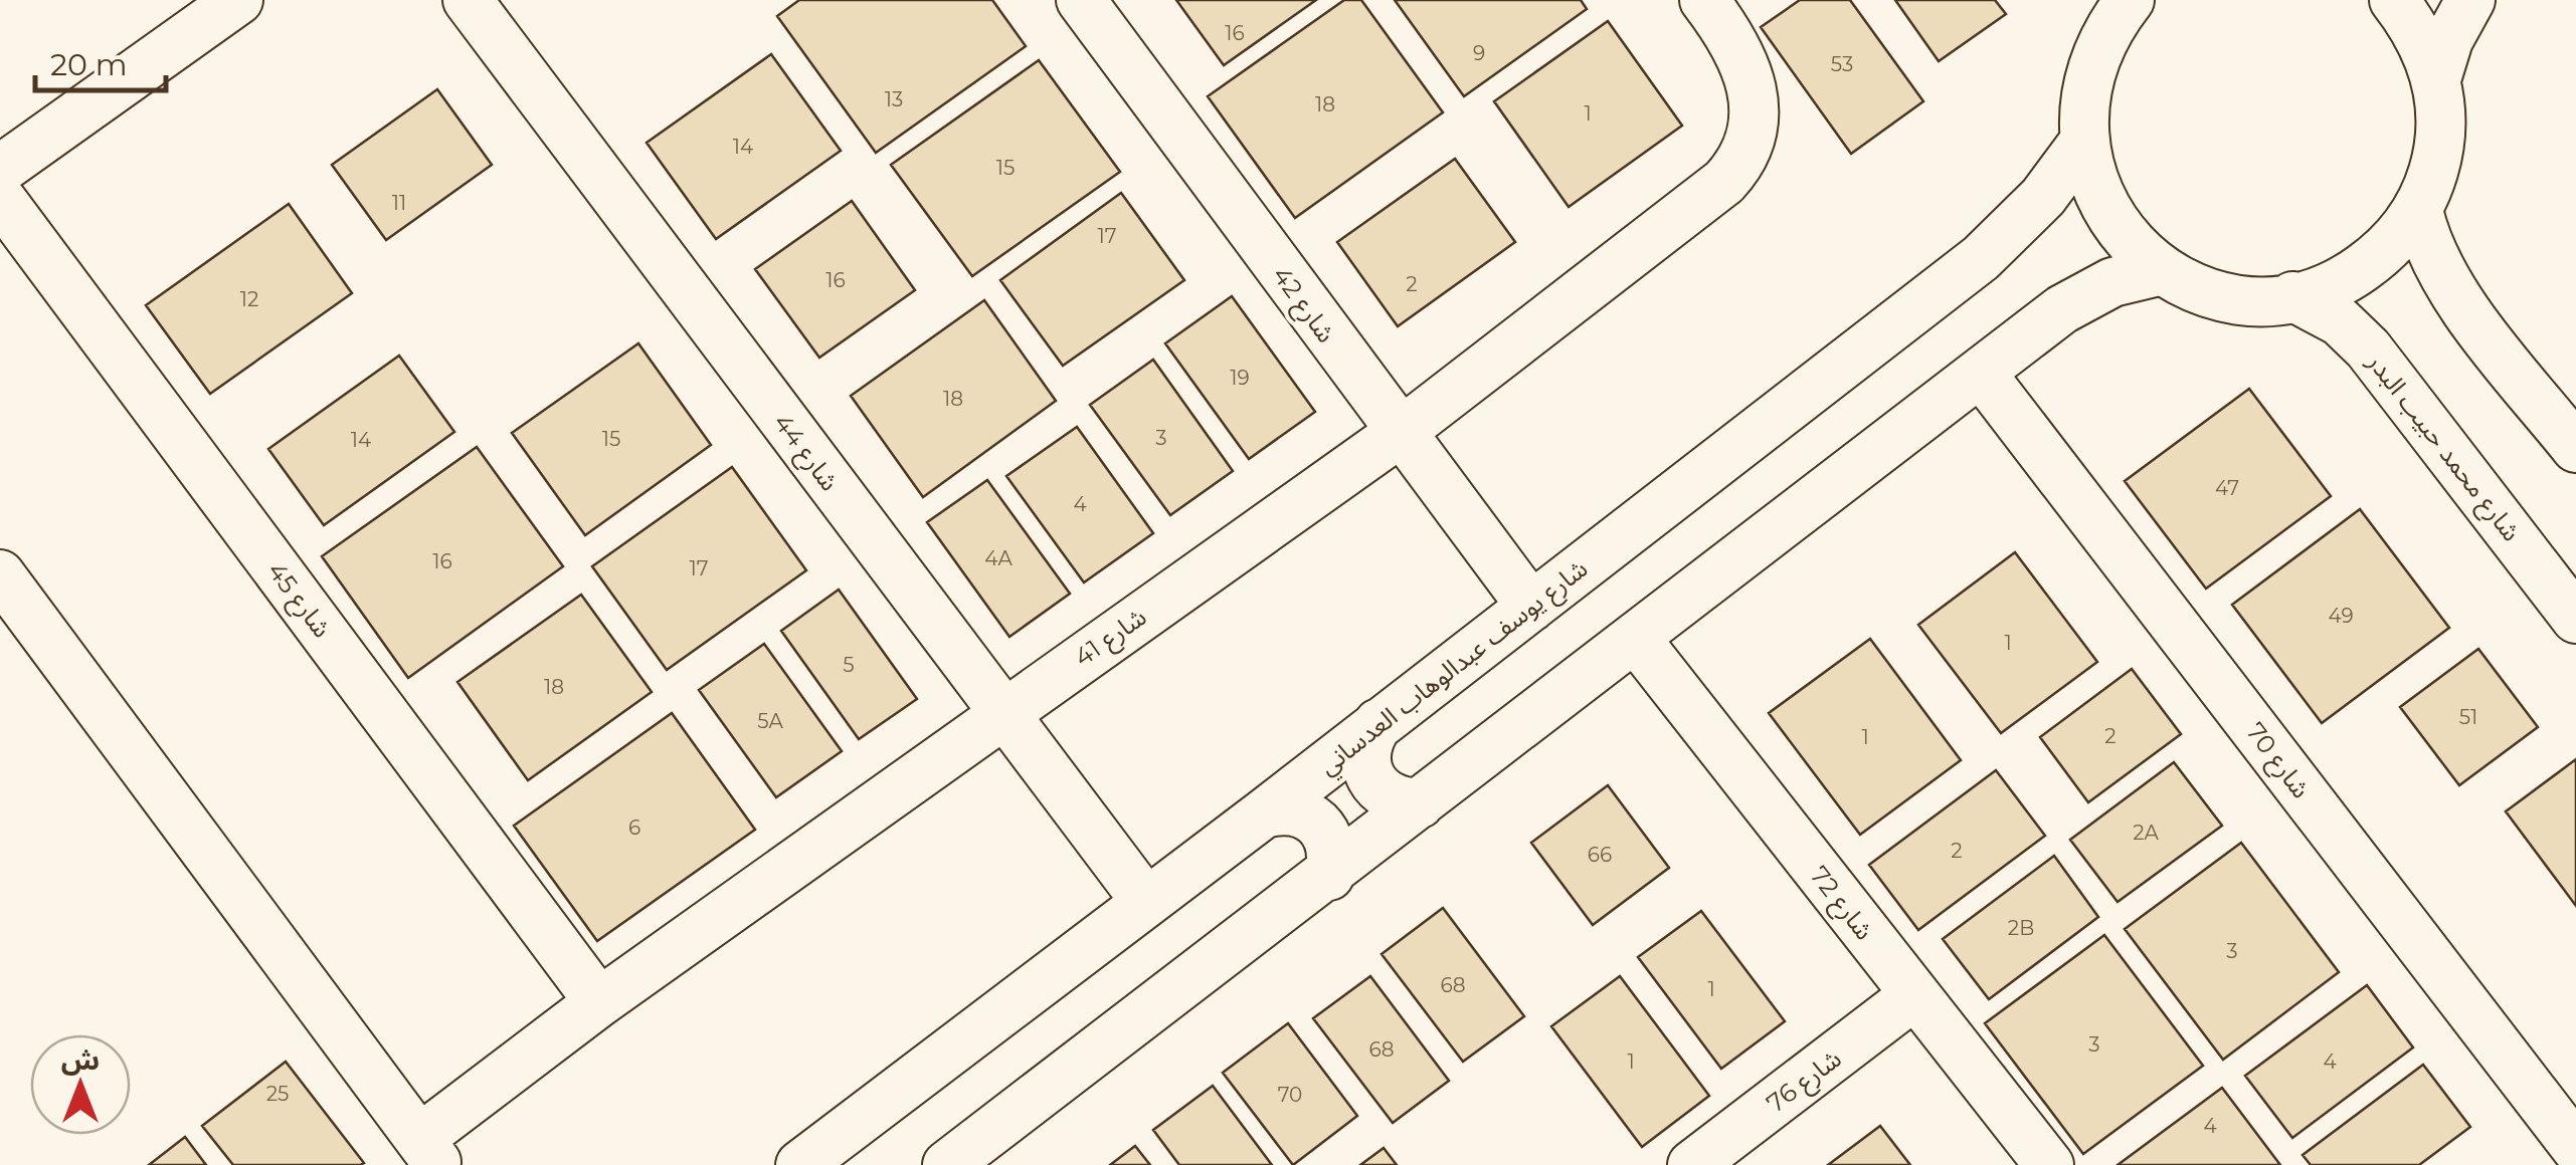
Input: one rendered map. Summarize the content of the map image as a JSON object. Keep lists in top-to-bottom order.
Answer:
{
  "streets": {
    "street": [
      "شارع 42",
      "شارع محمد حبيب البدر",
      "شارع 44",
      "شارع 45",
      "شارع 41",
      "شارع يوسف عبدالوهاب العدساني",
      "شارع 70",
      "شارع 72",
      "شارع 76"
    ]
  },
  "crossings": [
    ["شارع 42", "شارع 41"],
    ["شارع 42", "شارع يوسف عبدالوهاب العدساني"],
    ["شارع 44", "شارع 41"],
    ["شارع 44", "شارع يوسف عبدالوهاب العدساني"],
    ["شارع 45", "شارع 41"],
    ["شارع 72", "شارع 76"]
  ],
  "house_numbers": [
    "16",
    "9",
    "53",
    "13",
    "18",
    "1",
    "14",
    "15",
    "11",
    "17",
    "16",
    "2",
    "12",
    "19",
    "18",
    "3",
    "15",
    "14",
    "47",
    "4",
    "4A",
    "16",
    "17",
    "49",
    "1",
    "5",
    "18",
    "51",
    "5A",
    "2",
    "1",
    "6",
    "2A",
    "2",
    "66",
    "2B",
    "3",
    "68",
    "1",
    "3",
    "68",
    "1",
    "4",
    "25",
    "70",
    "4"
  ],
  "scale_bar": "20 m",
  "north": "top"
}
